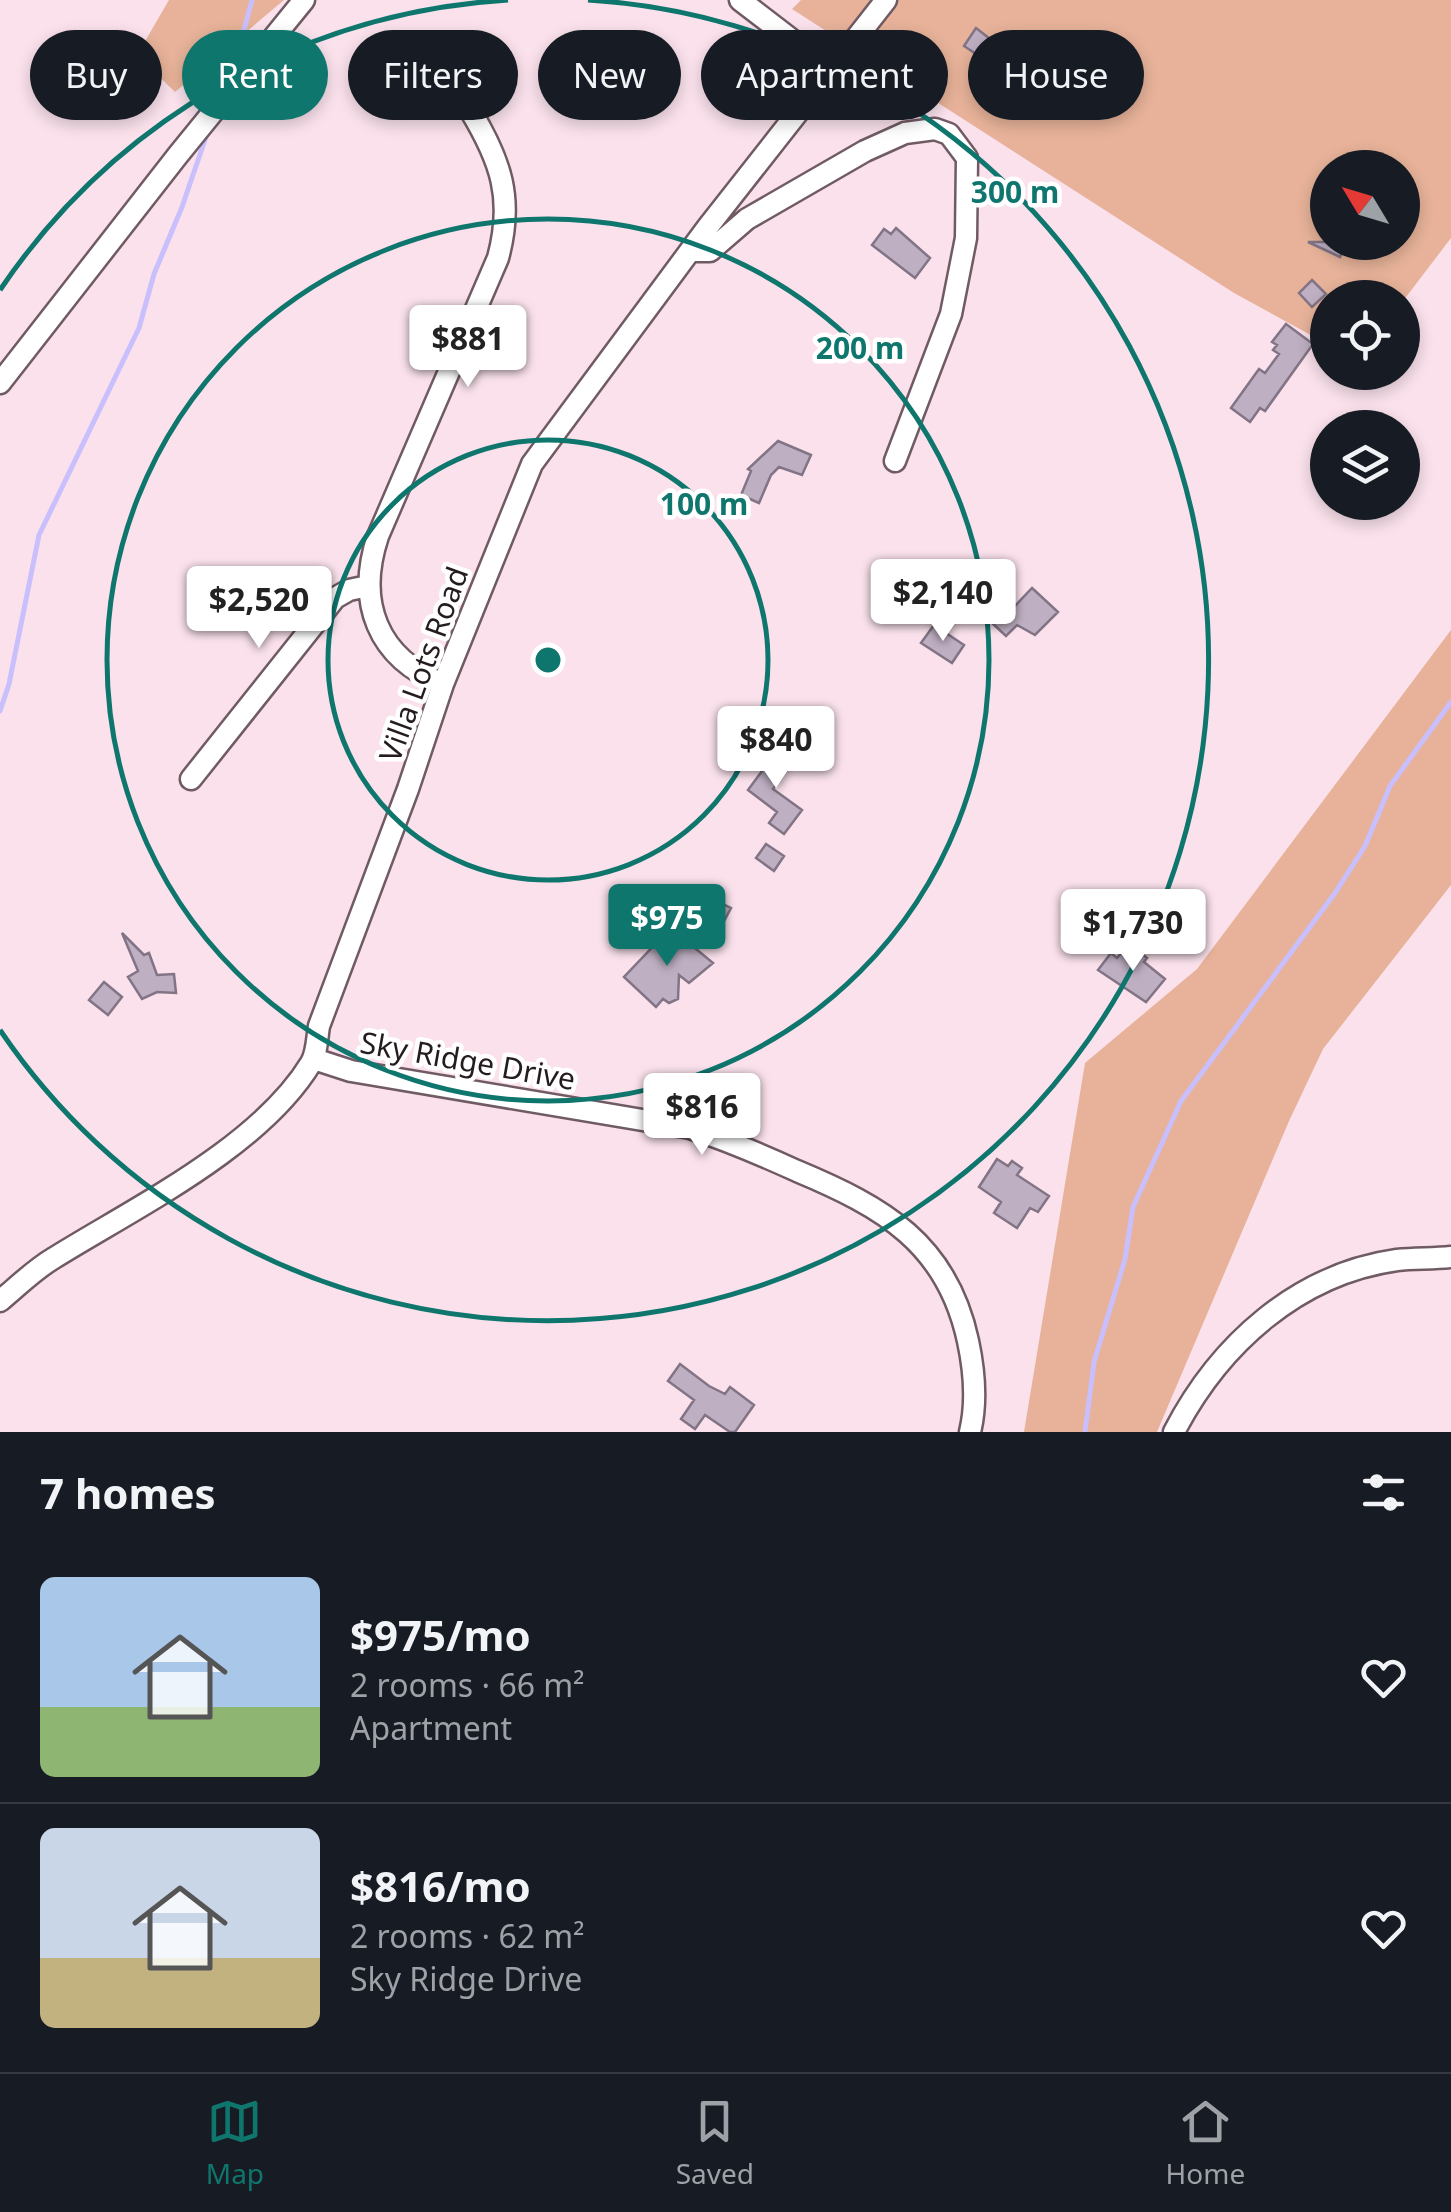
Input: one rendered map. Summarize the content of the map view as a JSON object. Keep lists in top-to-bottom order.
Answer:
{
  "streets": {
    "street": ["Villa Lots Road", "Sky Ridge Drive"]
  },
  "crossings": [
    ["Villa Lots Road", "Sky Ridge Drive"]
  ],
  "north": "top left",
  "page": {
    "chip": [
      "Buy",
      "Rent",
      "Filters",
      "New",
      "Apartment",
      "House"
    ],
    "price": [
      "$881",
      "$2,140",
      "$2,520",
      "$840",
      "$975",
      "$1,730",
      "$816"
    ],
    "heading": "7 homes",
    "list": [
      {
        "name": "$975/mo",
        "note": "2 rooms · 66 m² · Apartment"
      },
      {
        "name": "$816/mo",
        "note": "2 rooms · 62 m² · Sky Ridge Drive"
      }
    ],
    "tabs": ["Map", "Saved", "Home"]
  },
  "rings": ["300 m", "200 m", "100 m"]
}
